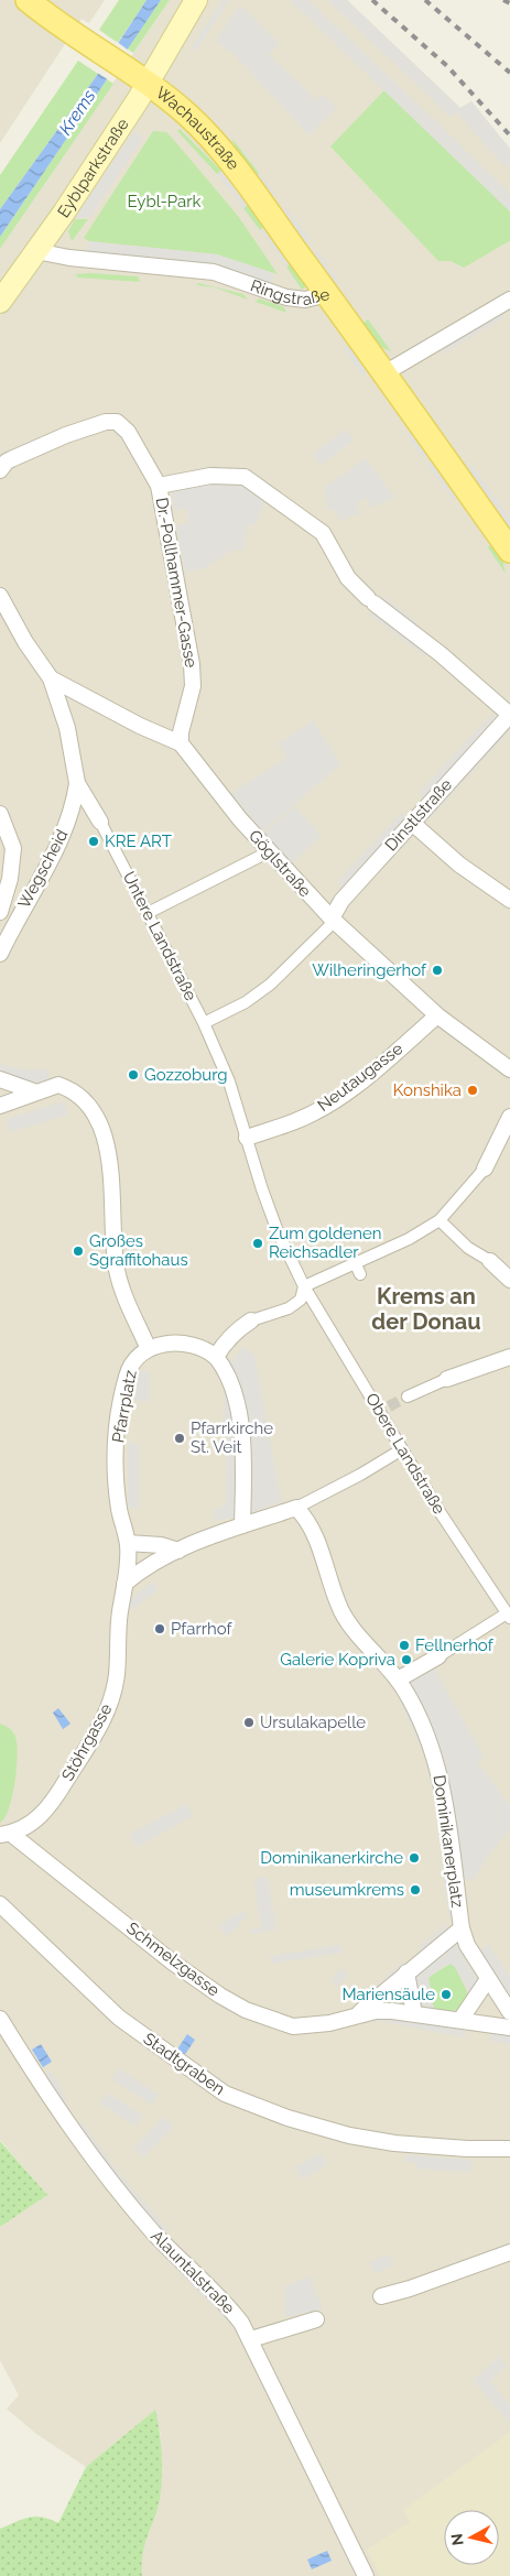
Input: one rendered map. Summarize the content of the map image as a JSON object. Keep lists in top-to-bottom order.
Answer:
{
  "streets": {
    "main road": ["Wachaustraße", "Eyblparkstraße", "Ringstraße"],
    "street": [
      "Dr.-Pollhammer-Gasse",
      "Dinstlstraße",
      "Göglstraße",
      "Wegscheid",
      "Untere Landstraße",
      "Neutaugasse",
      "Pfarrplatz",
      "Obere Landstraße",
      "Stöhrgasse",
      "Dominikanerplatz",
      "Schmelzgasse",
      "Stadtgraben",
      "Alauntalstraße"
    ]
  },
  "crossings": [
    ["Wachaustraße", "Eyblparkstraße"],
    ["Wachaustraße", "Ringstraße"],
    ["Eyblparkstraße", "Ringstraße"],
    ["Dr.-Pollhammer-Gasse", "Göglstraße"],
    ["Dinstlstraße", "Göglstraße"],
    ["Göglstraße", "Untere Landstraße"],
    ["Göglstraße", "Neutaugasse"],
    ["Wegscheid", "Untere Landstraße"],
    ["Untere Landstraße", "Neutaugasse"],
    ["Untere Landstraße", "Obere Landstraße"],
    ["Pfarrplatz", "Stöhrgasse"],
    ["Stöhrgasse", "Schmelzgasse"]
  ],
  "districts": ["Krems an der Donau"],
  "water": ["Krems"],
  "parks": ["Eybl-Park"],
  "places": [
    "KRE ART",
    "Wilheringerhof",
    "Gozzoburg",
    "Konshika",
    "Zum goldenen Reichsadler",
    "Großes Sgraffitohaus",
    "Pfarrkirche St. Veit",
    "Pfarrhof",
    "Fellnerhof",
    "Galerie Kopriva",
    "Ursulakapelle",
    "Dominikanerkirche",
    "museumkrems",
    "Mariensäule"
  ],
  "north": "left"
}
